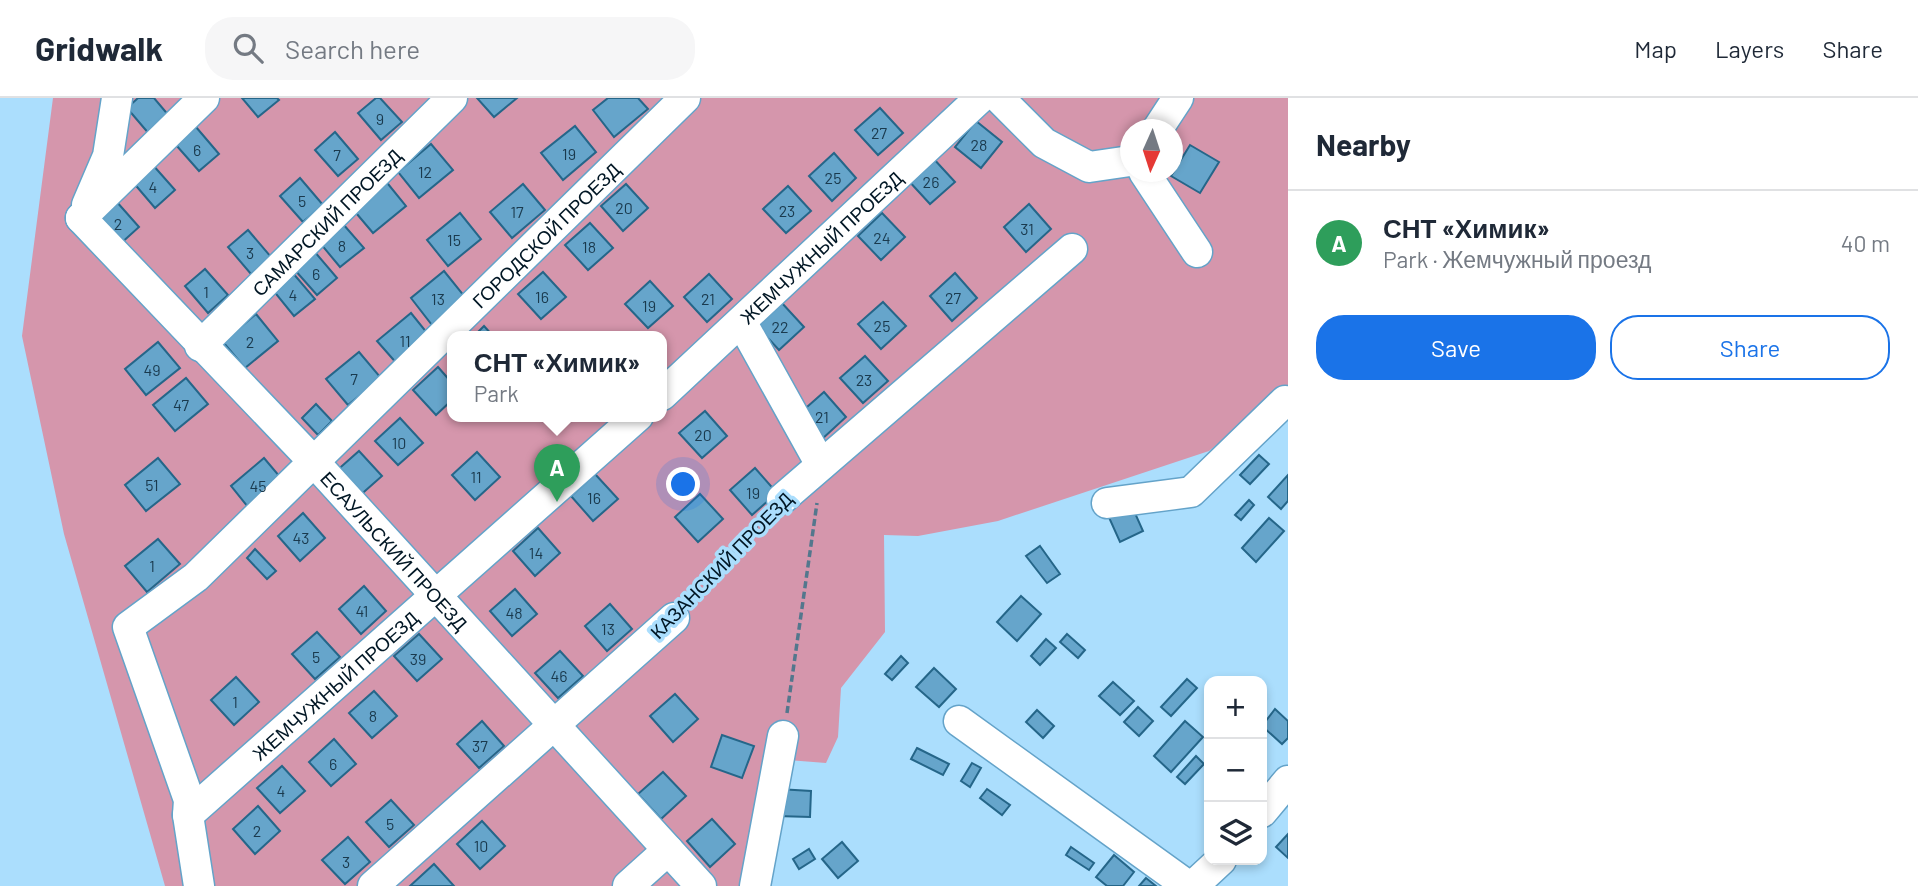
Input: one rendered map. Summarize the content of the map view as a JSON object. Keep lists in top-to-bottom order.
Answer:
{
  "streets": {
    "street": [
      "САМАРСКИЙ ПРОЕЗД",
      "ГОРОДСКОЙ ПРОЕЗД",
      "ЖЕМЧУЖНЫЙ ПРОЕЗД",
      "ЕСАУЛЬСКИЙ ПРОЕЗД",
      "КАЗАНСКИЙ ПРОЕЗД"
    ]
  },
  "crossings": [
    ["САМАРСКИЙ ПРОЕЗД", "ЕСАУЛЬСКИЙ ПРОЕЗД"],
    ["ГОРОДСКОЙ ПРОЕЗД", "ЖЕМЧУЖНЫЙ ПРОЕЗД"],
    ["ГОРОДСКОЙ ПРОЕЗД", "ЕСАУЛЬСКИЙ ПРОЕЗД"],
    ["ЖЕМЧУЖНЫЙ ПРОЕЗД", "ЕСАУЛЬСКИЙ ПРОЕЗД"],
    ["ЕСАУЛЬСКИЙ ПРОЕЗД", "КАЗАНСКИЙ ПРОЕЗД"]
  ],
  "house_numbers": [
    "9",
    "27",
    "28",
    "6",
    "19",
    "7",
    "12",
    "25",
    "26",
    "4",
    "5",
    "20",
    "23",
    "17",
    "2",
    "31",
    "24",
    "15",
    "8",
    "18",
    "3",
    "6",
    "1",
    "4",
    "16",
    "27",
    "13",
    "21",
    "19",
    "25",
    "22",
    "11",
    "2",
    "49",
    "7",
    "23",
    "47",
    "21",
    "20",
    "10",
    "11",
    "51",
    "45",
    "19",
    "16",
    "43",
    "14",
    "1",
    "41",
    "48",
    "13",
    "5",
    "39",
    "46",
    "1",
    "8",
    "37",
    "6",
    "4",
    "5",
    "2",
    "10",
    "3"
  ],
  "north": "bottom",
  "page": {
    "header": "Gridwalk",
    "search": "Search here",
    "nav": ["Map", "Layers", "Share"],
    "heading": "Nearby",
    "list": [
      {
        "mark": "A",
        "name": "СНТ «Химик»",
        "note": "Park · Жемчужный проезд",
        "value": "40 m"
      }
    ],
    "buttons": ["Save", "Share"],
    "popup": ["СНТ «Химик»", "Park"],
    "pins": "A",
    "map_buttons": ["+", "−"]
  }
}
